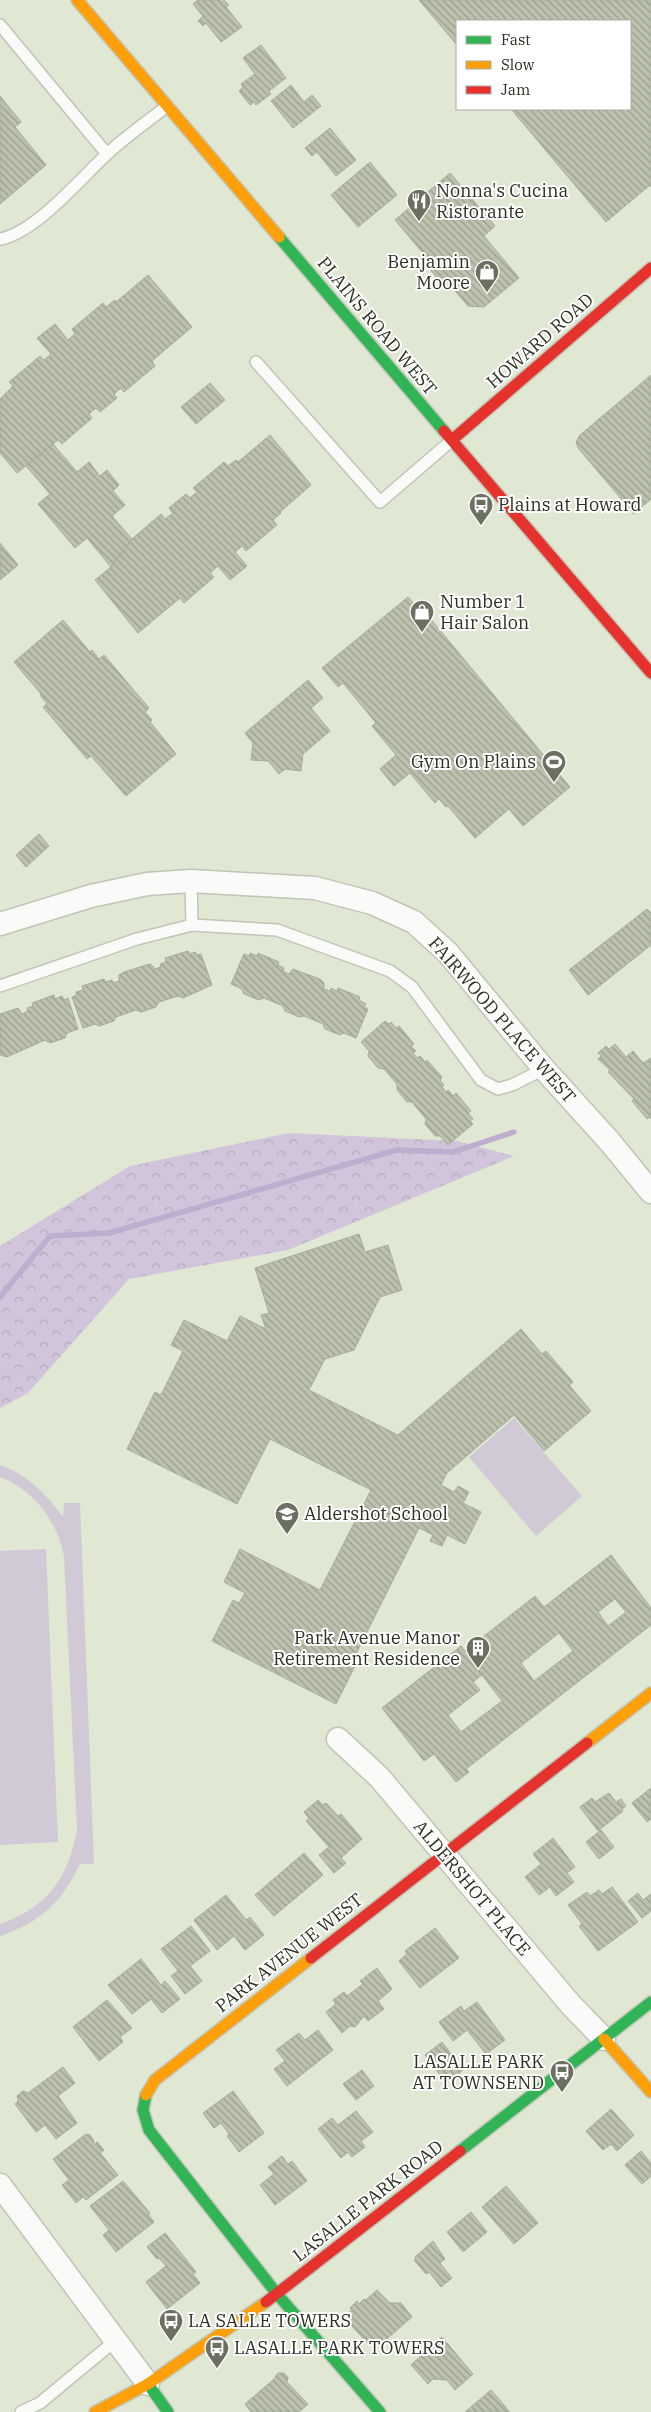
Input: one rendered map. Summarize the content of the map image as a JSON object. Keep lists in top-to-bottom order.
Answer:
{
  "streets": {
    "main road": [
      "PLAINS ROAD WEST",
      "HOWARD ROAD",
      "PARK AVENUE WEST",
      "LASALLE PARK ROAD"
    ],
    "street": ["FAIRWOOD PLACE WEST", "ALDERSHOT PLACE"]
  },
  "crossings": [
    ["PLAINS ROAD WEST", "HOWARD ROAD"],
    ["ALDERSHOT PLACE", "PARK AVENUE WEST"],
    ["ALDERSHOT PLACE", "LASALLE PARK ROAD"],
    ["PARK AVENUE WEST", "LASALLE PARK ROAD"]
  ],
  "places": {
    "restaurant": ["Nonna's Cucina Ristorante"],
    "shop": ["Benjamin Moore", "Number 1 Hair Salon"],
    "bus stop": [
      "Plains at Howard",
      "LASALLE PARK AT TOWNSEND",
      "LA SALLE TOWERS",
      "LASALLE PARK TOWERS"
    ],
    "sports": ["Gym On Plains"],
    "school or university": ["Aldershot School"],
    "building": ["Park Avenue Manor Retirement Residence"]
  },
  "legend": ["Fast", "Slow", "Jam"]
}
